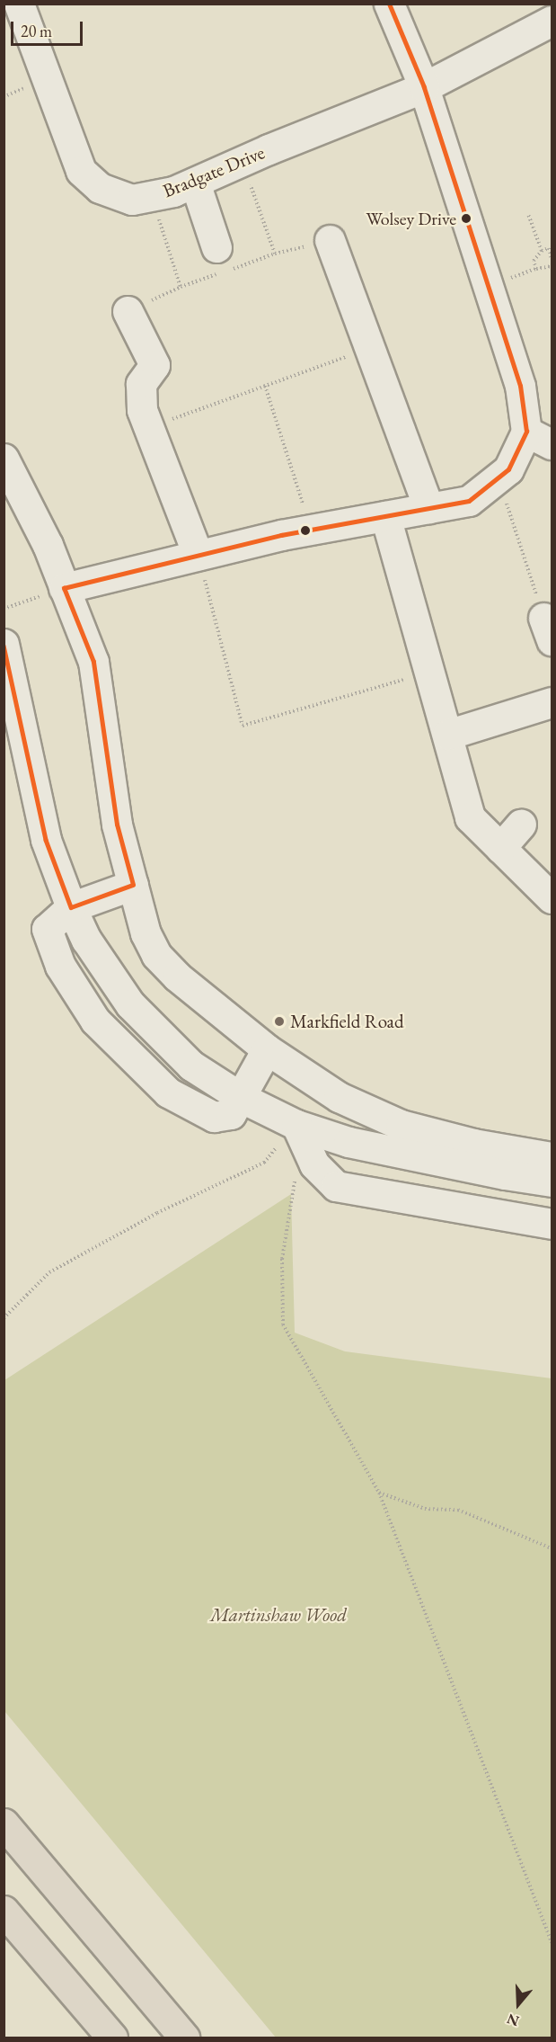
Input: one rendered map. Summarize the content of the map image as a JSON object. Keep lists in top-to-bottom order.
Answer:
{
  "streets": {
    "street": ["Bradgate Drive"]
  },
  "parks": ["Martinshaw Wood"],
  "places": ["Wolsey Drive", "Markfield Road"],
  "scale_bar": "20 m",
  "north": "bottom"
}
